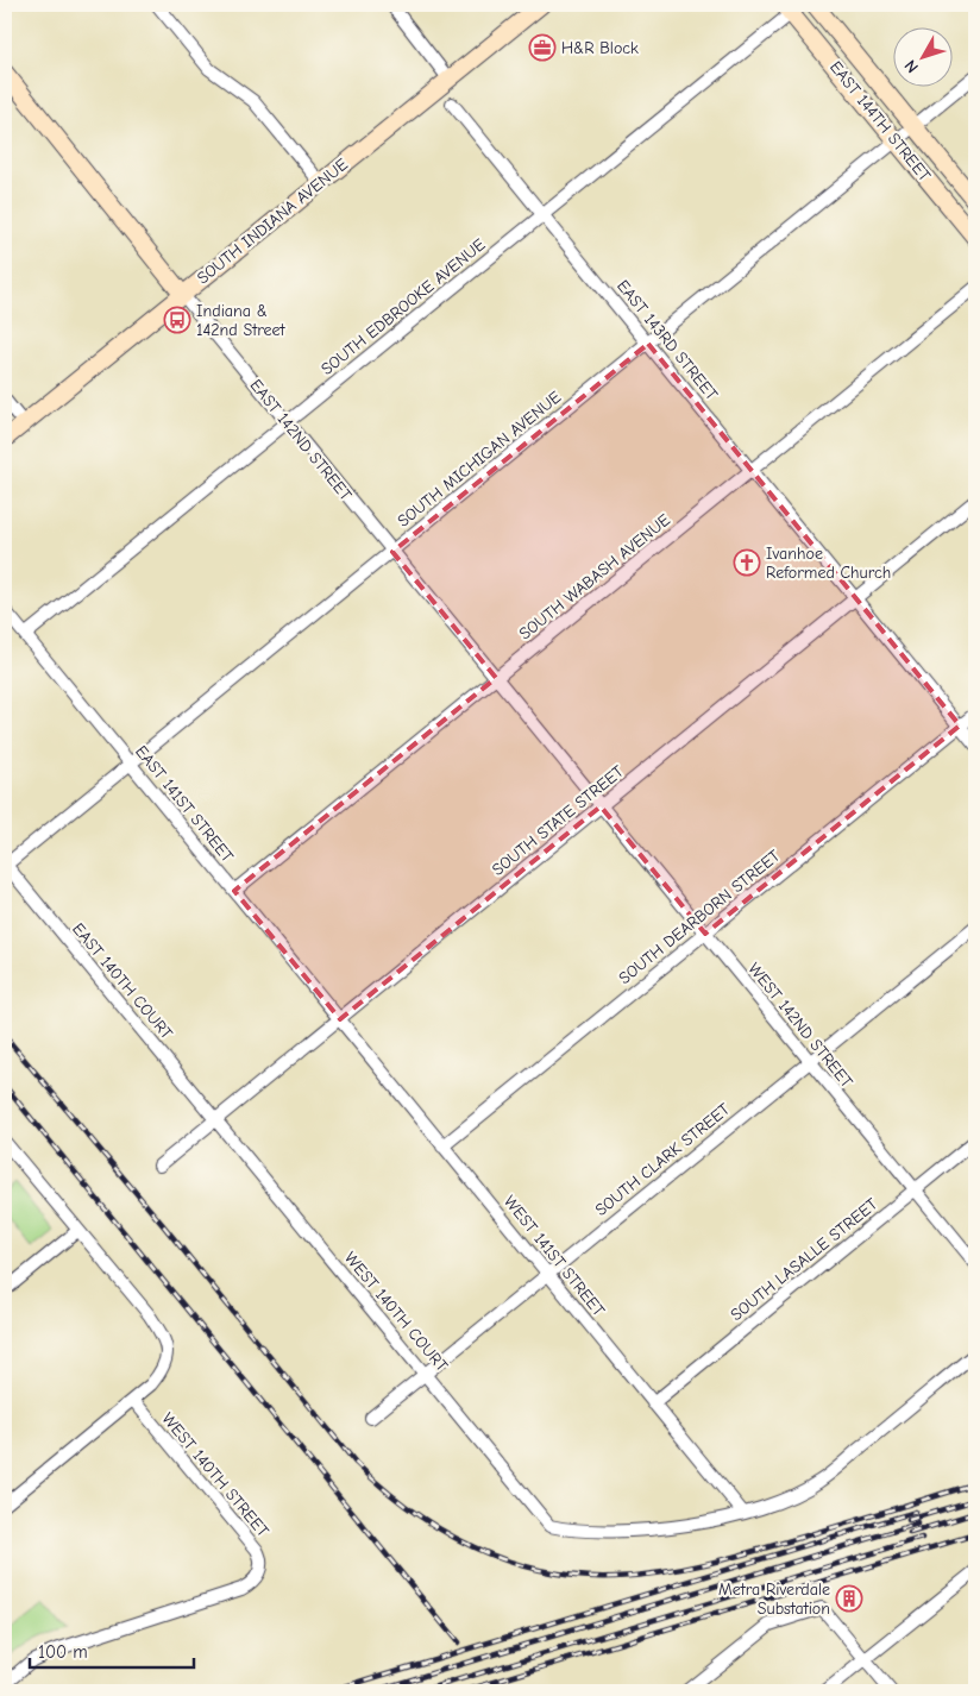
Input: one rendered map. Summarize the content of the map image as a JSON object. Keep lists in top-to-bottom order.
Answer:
{
  "streets": {
    "street": [
      "EAST 144TH STREET",
      "SOUTH INDIANA AVENUE",
      "SOUTH EDBROOKE AVENUE",
      "EAST 143RD STREET",
      "EAST 142ND STREET",
      "SOUTH MICHIGAN AVENUE",
      "SOUTH WABASH AVENUE",
      "EAST 141ST STREET",
      "SOUTH STATE STREET",
      "SOUTH DEARBORN STREET",
      "EAST 140TH COURT",
      "WEST 142ND STREET",
      "SOUTH CLARK STREET",
      "WEST 141ST STREET",
      "SOUTH LASALLE STREET",
      "WEST 140TH COURT",
      "WEST 140TH STREET"
    ]
  },
  "crossings": [
    ["EAST 144TH STREET", "SOUTH EDBROOKE AVENUE"],
    ["EAST 144TH STREET", "SOUTH MICHIGAN AVENUE"],
    ["SOUTH INDIANA AVENUE", "EAST 142ND STREET"],
    ["SOUTH EDBROOKE AVENUE", "EAST 143RD STREET"],
    ["SOUTH EDBROOKE AVENUE", "EAST 142ND STREET"],
    ["SOUTH EDBROOKE AVENUE", "EAST 141ST STREET"],
    ["EAST 143RD STREET", "SOUTH MICHIGAN AVENUE"],
    ["EAST 143RD STREET", "SOUTH WABASH AVENUE"],
    ["EAST 143RD STREET", "SOUTH STATE STREET"],
    ["EAST 143RD STREET", "SOUTH DEARBORN STREET"],
    ["EAST 142ND STREET", "SOUTH MICHIGAN AVENUE"],
    ["EAST 142ND STREET", "SOUTH WABASH AVENUE"],
    ["EAST 142ND STREET", "SOUTH STATE STREET"],
    ["EAST 142ND STREET", "WEST 142ND STREET"],
    ["SOUTH MICHIGAN AVENUE", "EAST 141ST STREET"],
    ["SOUTH MICHIGAN AVENUE", "EAST 140TH COURT"],
    ["SOUTH WABASH AVENUE", "EAST 141ST STREET"],
    ["EAST 141ST STREET", "SOUTH STATE STREET"],
    ["EAST 141ST STREET", "WEST 141ST STREET"],
    ["SOUTH STATE STREET", "EAST 140TH COURT"],
    ["SOUTH STATE STREET", "WEST 142ND STREET"],
    ["SOUTH STATE STREET", "WEST 141ST STREET"],
    ["SOUTH STATE STREET", "WEST 140TH COURT"],
    ["SOUTH DEARBORN STREET", "WEST 142ND STREET"],
    ["SOUTH DEARBORN STREET", "WEST 141ST STREET"],
    ["EAST 140TH COURT", "WEST 140TH COURT"],
    ["WEST 142ND STREET", "SOUTH CLARK STREET"],
    ["WEST 142ND STREET", "SOUTH LASALLE STREET"],
    ["SOUTH CLARK STREET", "WEST 141ST STREET"],
    ["SOUTH CLARK STREET", "WEST 140TH COURT"],
    ["WEST 141ST STREET", "SOUTH LASALLE STREET"],
    ["WEST 141ST STREET", "WEST 140TH COURT"]
  ],
  "places": {
    "office": ["H&R Block"],
    "bus stop": ["Indiana & 142nd Street"],
    "church": ["Ivanhoe Reformed Church"],
    "building": ["Metra Riverdale Substation"]
  },
  "scale_bar": "100 m",
  "north": "bottom left"
}
